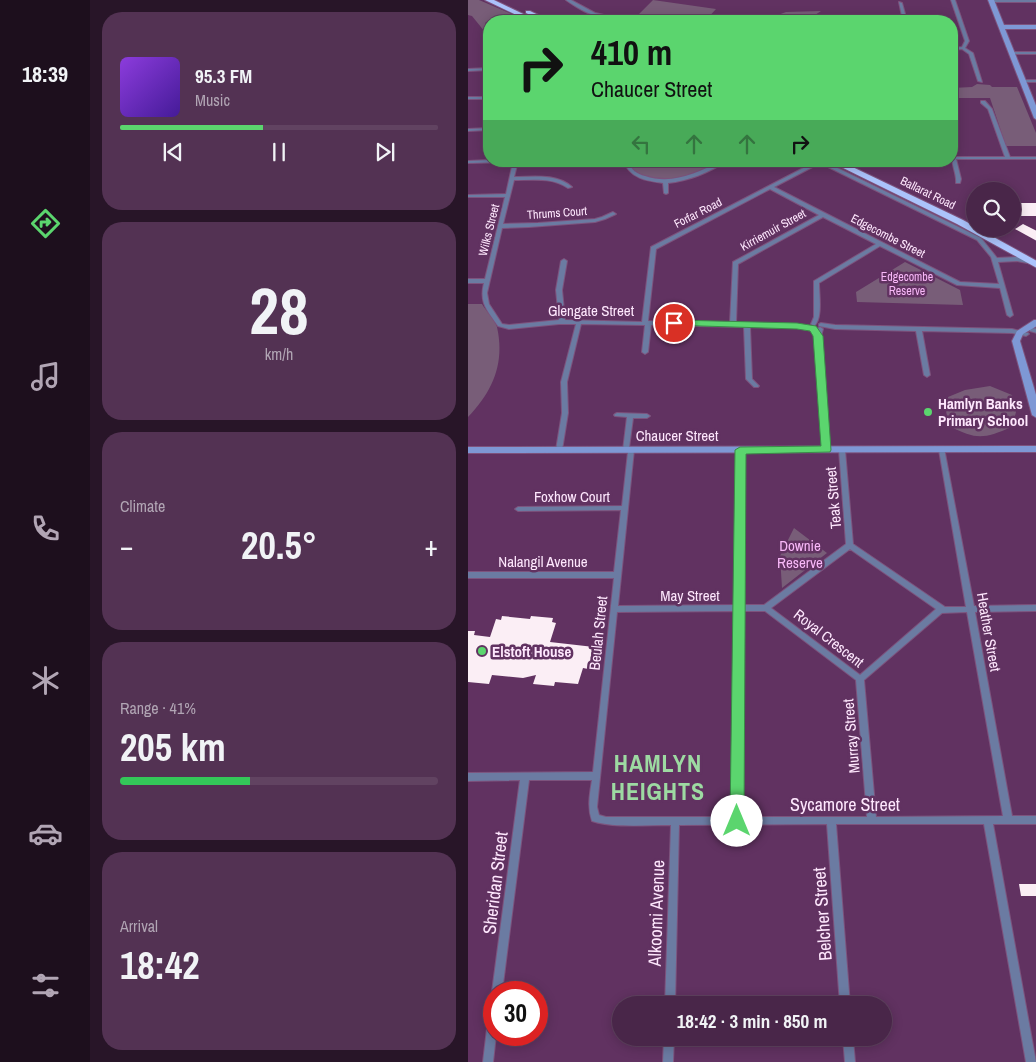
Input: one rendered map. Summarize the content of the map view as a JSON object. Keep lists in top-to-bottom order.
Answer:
{
  "streets": {
    "highway": ["Ballarat Road"],
    "main road": ["Chaucer Street"],
    "street": [
      "Thrums Court",
      "Forfar Road",
      "Wilks Street",
      "Kirriemuir Street",
      "Edgecombe Street",
      "Glengate Street",
      "Foxhow Court",
      "Teak Street",
      "Nalangil Avenue",
      "May Street",
      "Heather Street",
      "Beulah Street",
      "Royal Crescent",
      "Murray Street",
      "Sycamore Street",
      "Sheridan Street",
      "Alkoomi Avenue",
      "Belcher Street"
    ]
  },
  "crossings": [
    ["Thrums Court", "Wilks Street"],
    ["Forfar Road", "Edgecombe Street"],
    ["Forfar Road", "Glengate Street"],
    ["Wilks Street", "Glengate Street"],
    ["Kirriemuir Street", "Edgecombe Street"],
    ["Kirriemuir Street", "Glengate Street"],
    ["Chaucer Street", "Teak Street"],
    ["Chaucer Street", "Heather Street"],
    ["Chaucer Street", "Beulah Street"],
    ["Foxhow Court", "Beulah Street"],
    ["Nalangil Avenue", "Beulah Street"],
    ["May Street", "Beulah Street"],
    ["May Street", "Royal Crescent"],
    ["Heather Street", "Sycamore Street"],
    ["Beulah Street", "Sycamore Street"],
    ["Royal Crescent", "Murray Street"],
    ["Murray Street", "Sycamore Street"],
    ["Sycamore Street", "Alkoomi Avenue"],
    ["Sycamore Street", "Belcher Street"]
  ],
  "districts": ["HAMLYN HEIGHTS"],
  "parks": ["Edgecombe Reserve", "Downie Reserve"],
  "places": ["Hamlyn Banks Primary School", "Elstoft House"],
  "page": {
    "tabs": "18:39",
    "turn": ["410 m", "Chaucer Street"],
    "song": ["95.3 FM", "Music"],
    "tile": [
      ["28", "km/h"],
      "Climate",
      ["Range · 41%", "205 km"],
      ["Arrival", "18:42"]
    ],
    "heat": ["−", "20.5°", "+"],
    "limit": "30",
    "trip": "18:42 · 3 min · 850 m"
  }
}
